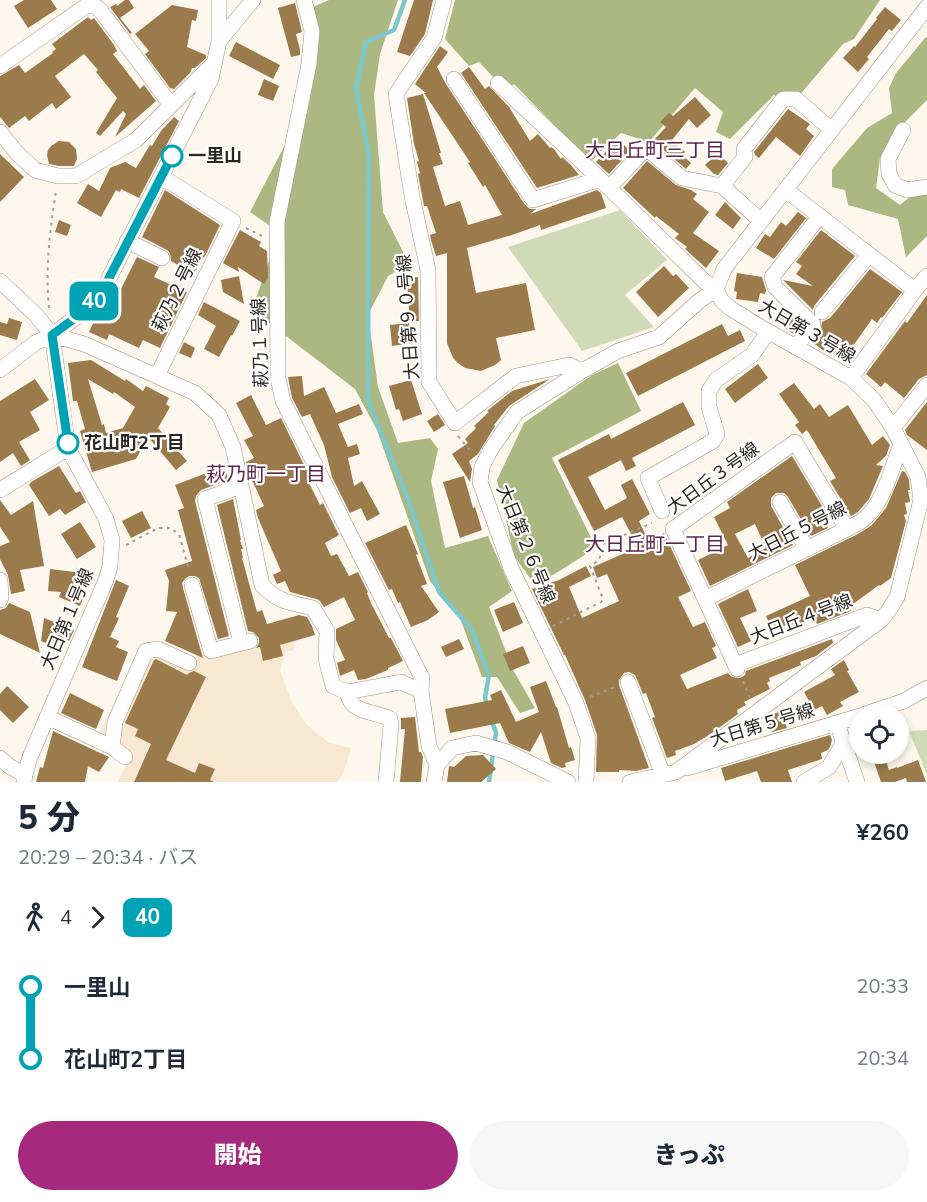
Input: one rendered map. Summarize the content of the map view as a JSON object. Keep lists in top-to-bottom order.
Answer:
{
  "streets": {
    "street": [
      "萩乃２号線",
      "大日第９０号線",
      "大日第３号線",
      "萩乃１号線",
      "大日丘３号線",
      "大日丘５号線",
      "大日第２６号線",
      "大日第１号線",
      "大日丘４号線",
      "大日第５号線"
    ]
  },
  "crossings": [
    ["大日第９０号線", "大日第２６号線"],
    ["大日第３号線", "大日丘５号線"],
    ["大日第３号線", "大日第２６号線"],
    ["大日第３号線", "大日丘４号線"],
    ["大日第３号線", "大日第５号線"],
    ["大日丘３号線", "大日丘５号線"],
    ["大日丘３号線", "大日丘４号線"]
  ],
  "districts": ["大日丘町三丁目", "萩乃町一丁目", "大日丘町一丁目"],
  "places": ["一里山", "花山町2丁目"],
  "lines": ["bus line 40"],
  "page": {
    "on_map": "40",
    "heading": ["5 分", "20:29 – 20:34 · バス", "¥260"],
    "legs": ["4", "40"],
    "list": [
      {
        "name": "一里山",
        "value": "20:33"
      },
      {
        "name": "花山町2丁目",
        "value": "20:34"
      }
    ],
    "buttons": ["開始", "きっぷ"]
  }
}
